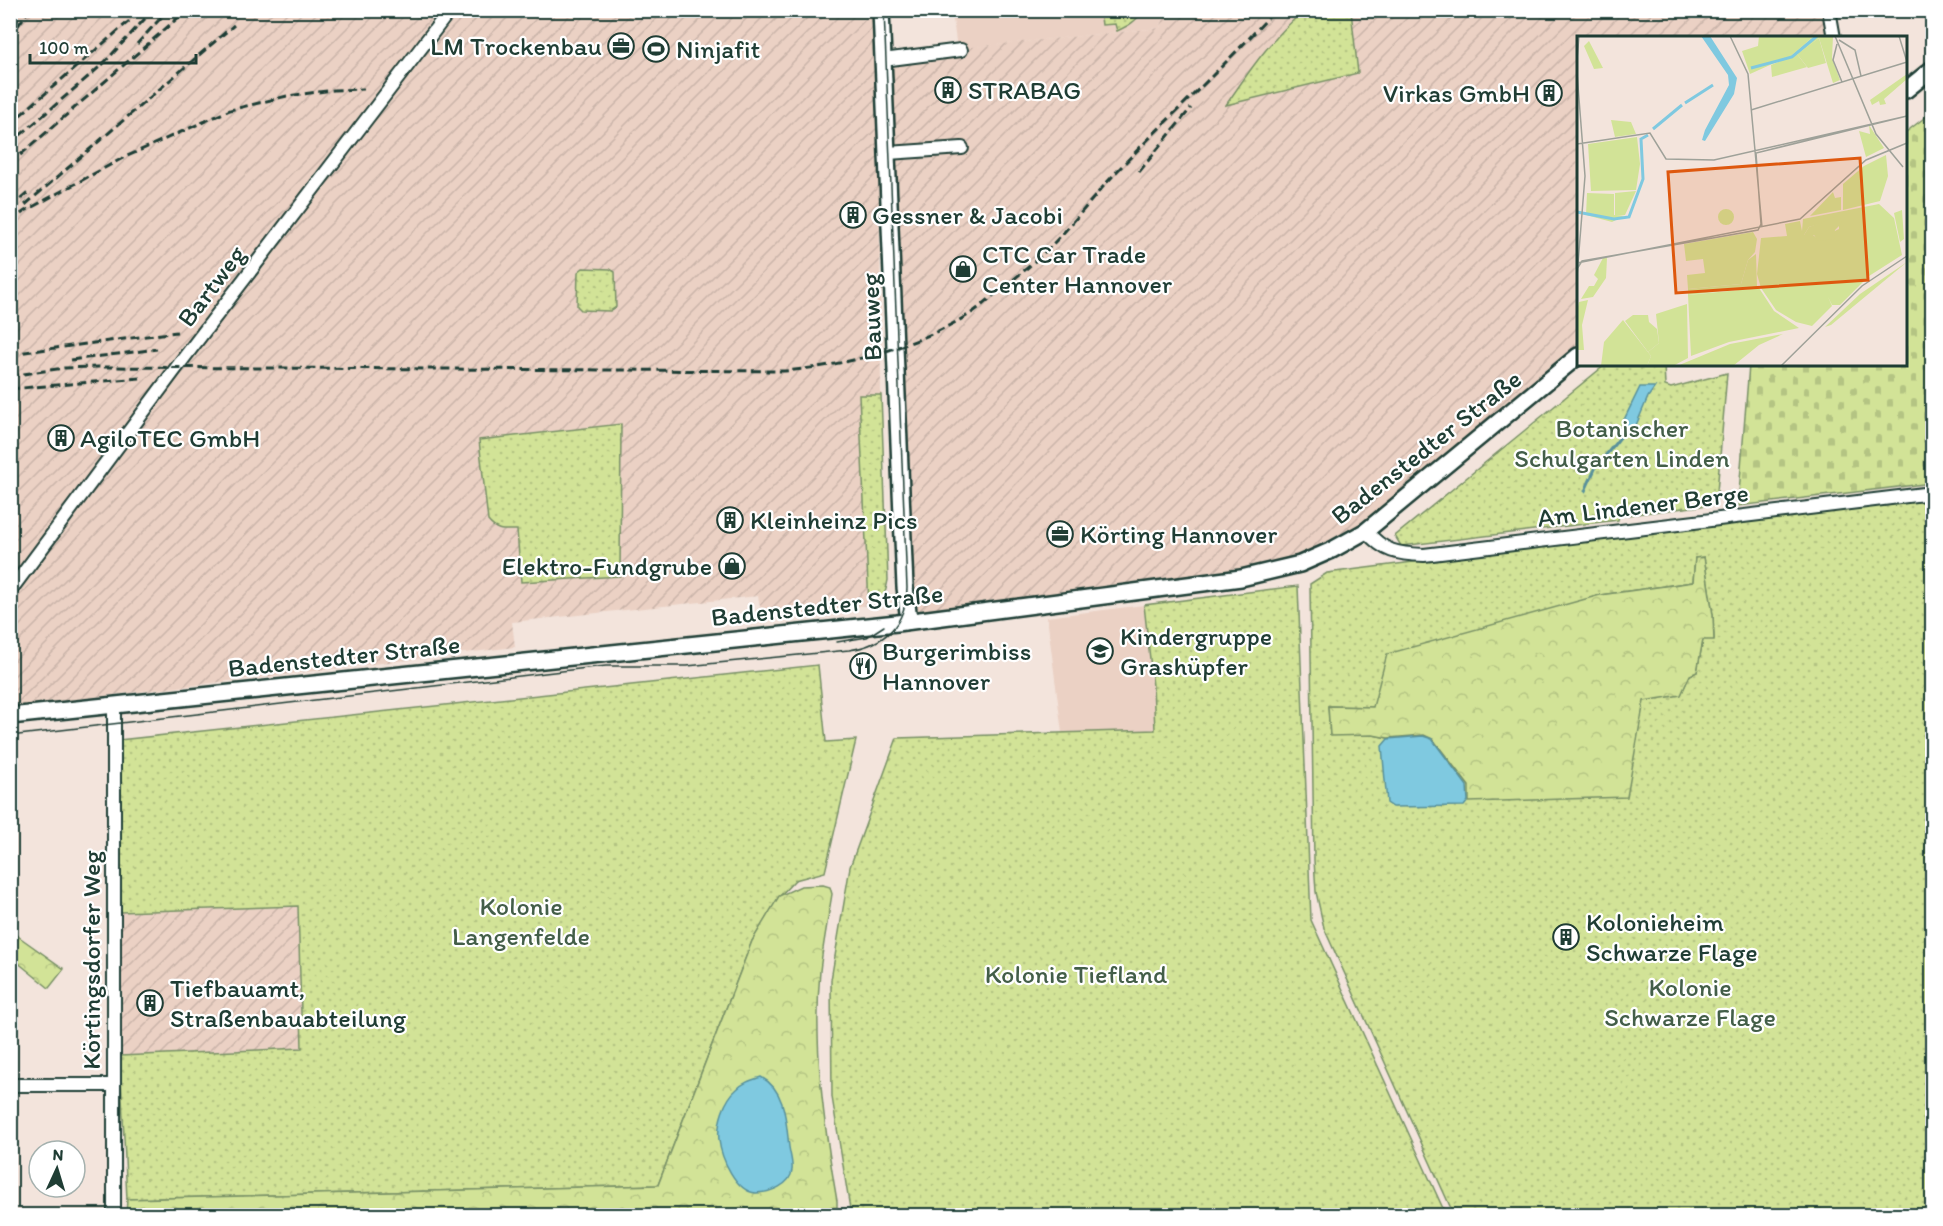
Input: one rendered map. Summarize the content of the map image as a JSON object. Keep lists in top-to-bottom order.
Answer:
{
  "streets": {
    "street": [
      "Bartweg",
      "Bauweg",
      "Badenstedter Straße",
      "Am Lindener Berge",
      "Körtingsdorfer Weg"
    ]
  },
  "crossings": [
    ["Bauweg", "Badenstedter Straße"],
    ["Badenstedter Straße", "Am Lindener Berge"],
    ["Badenstedter Straße", "Körtingsdorfer Weg"]
  ],
  "parks": [
    "Botanischer Schulgarten Linden",
    "Kolonie Langenfelde",
    "Kolonie Tiefland",
    "Kolonie Schwarze Flage"
  ],
  "places": {
    "office": ["LM Trockenbau", "Körting Hannover"],
    "sports": ["Ninjafit"],
    "building": [
      "STRABAG",
      "Virkas GmbH",
      "Gessner & Jacobi",
      "AgiloTEC GmbH",
      "Kleinheinz Pics",
      "Kolonieheim Schwarze Flage",
      "Tiefbauamt, Straßenbauabteilung"
    ],
    "shop": ["CTC Car Trade Center Hannover", "Elektro-Fundgrube"],
    "school or university": ["Kindergruppe Grashüpfer"],
    "restaurant": ["Burgerimbiss Hannover"]
  },
  "scale_bar": "100 m",
  "north": "top"
}
